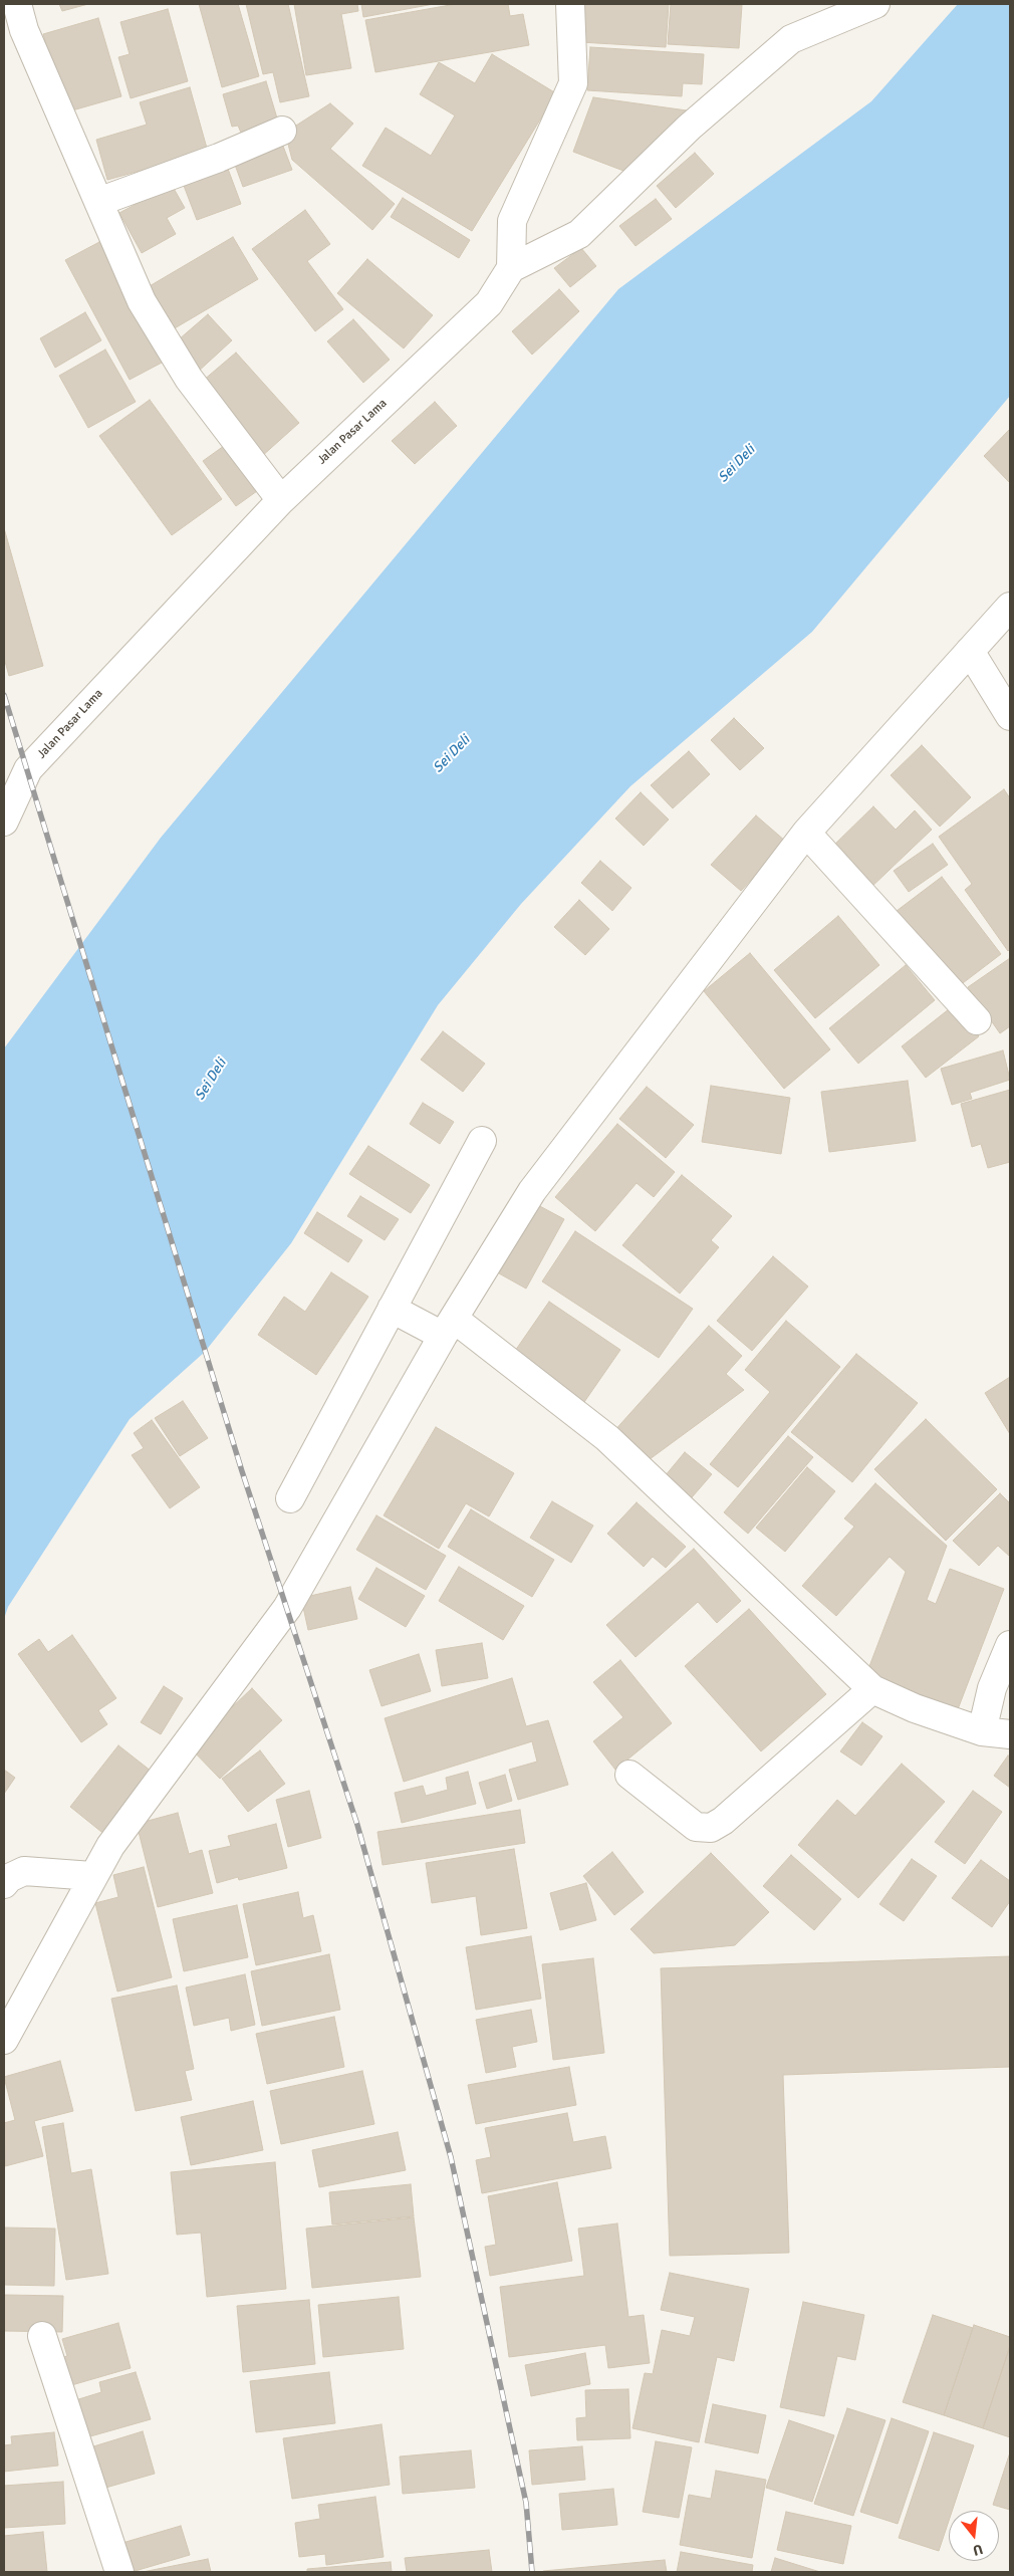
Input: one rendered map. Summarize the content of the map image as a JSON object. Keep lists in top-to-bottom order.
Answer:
{
  "streets": {
    "street": ["Jalan Pasar Lama"]
  },
  "water": ["Sei Deli"],
  "north": "bottom"
}
